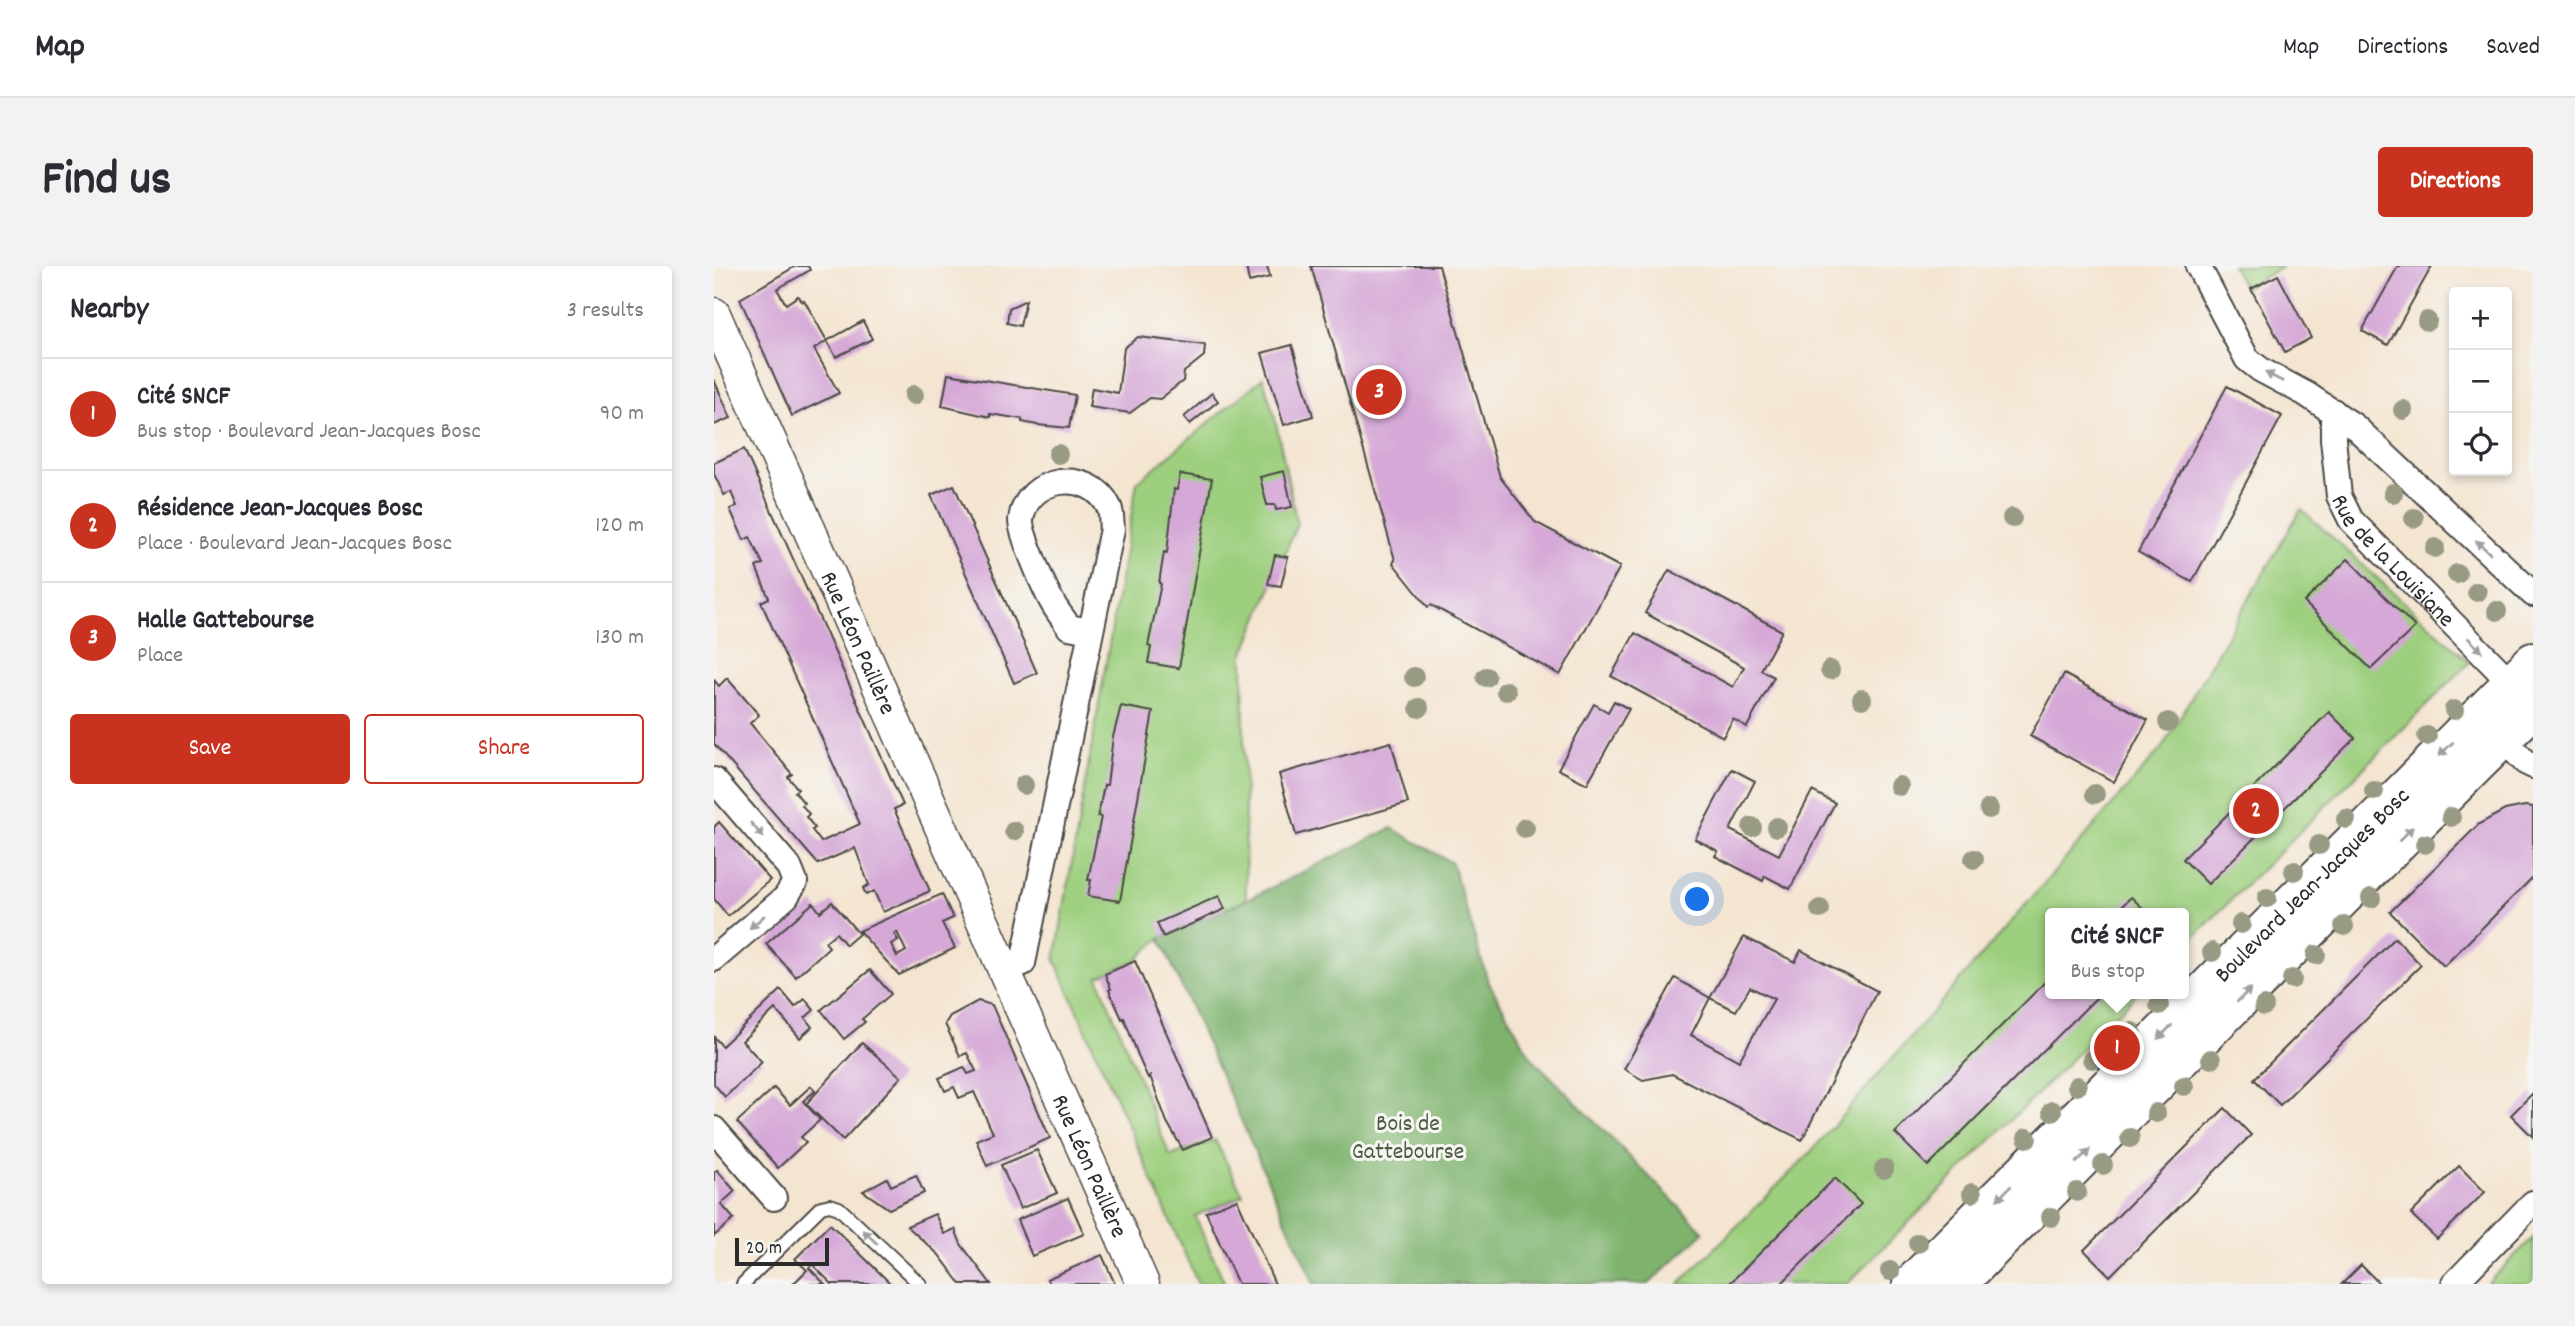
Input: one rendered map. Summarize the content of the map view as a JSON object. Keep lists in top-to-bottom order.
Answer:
{
  "streets": {
    "main road": ["Boulevard Jean-Jacques Bosc"],
    "street": ["Rue de la Louisiane", "Rue Léon Paillère"]
  },
  "crossings": [
    ["Rue de la Louisiane", "Boulevard Jean-Jacques Bosc"]
  ],
  "parks": ["Bois de Gattebourse"],
  "scale_bar": "20 m",
  "page": {
    "header": "Map",
    "nav": ["Map", "Directions", "Saved"],
    "title": "Find us",
    "buttons": [
      "Directions",
      ["Save", "Share"]
    ],
    "heading": ["Nearby", "3 results"],
    "map_buttons": ["+", "−"],
    "list": [
      {
        "mark": "1",
        "name": "Cité SNCF",
        "note": "Bus stop · Boulevard Jean-Jacques Bosc",
        "value": "90 m"
      },
      {
        "mark": "2",
        "name": "Résidence Jean-Jacques Bosc",
        "note": "Place · Boulevard Jean-Jacques Bosc",
        "value": "120 m"
      },
      {
        "mark": "3",
        "name": "Halle Gattebourse",
        "note": "Place",
        "value": "130 m"
      }
    ],
    "pins": ["3", "2", "1"],
    "popup": ["Cité SNCF", "Bus stop"],
    "scale": "20 m"
  }
}
